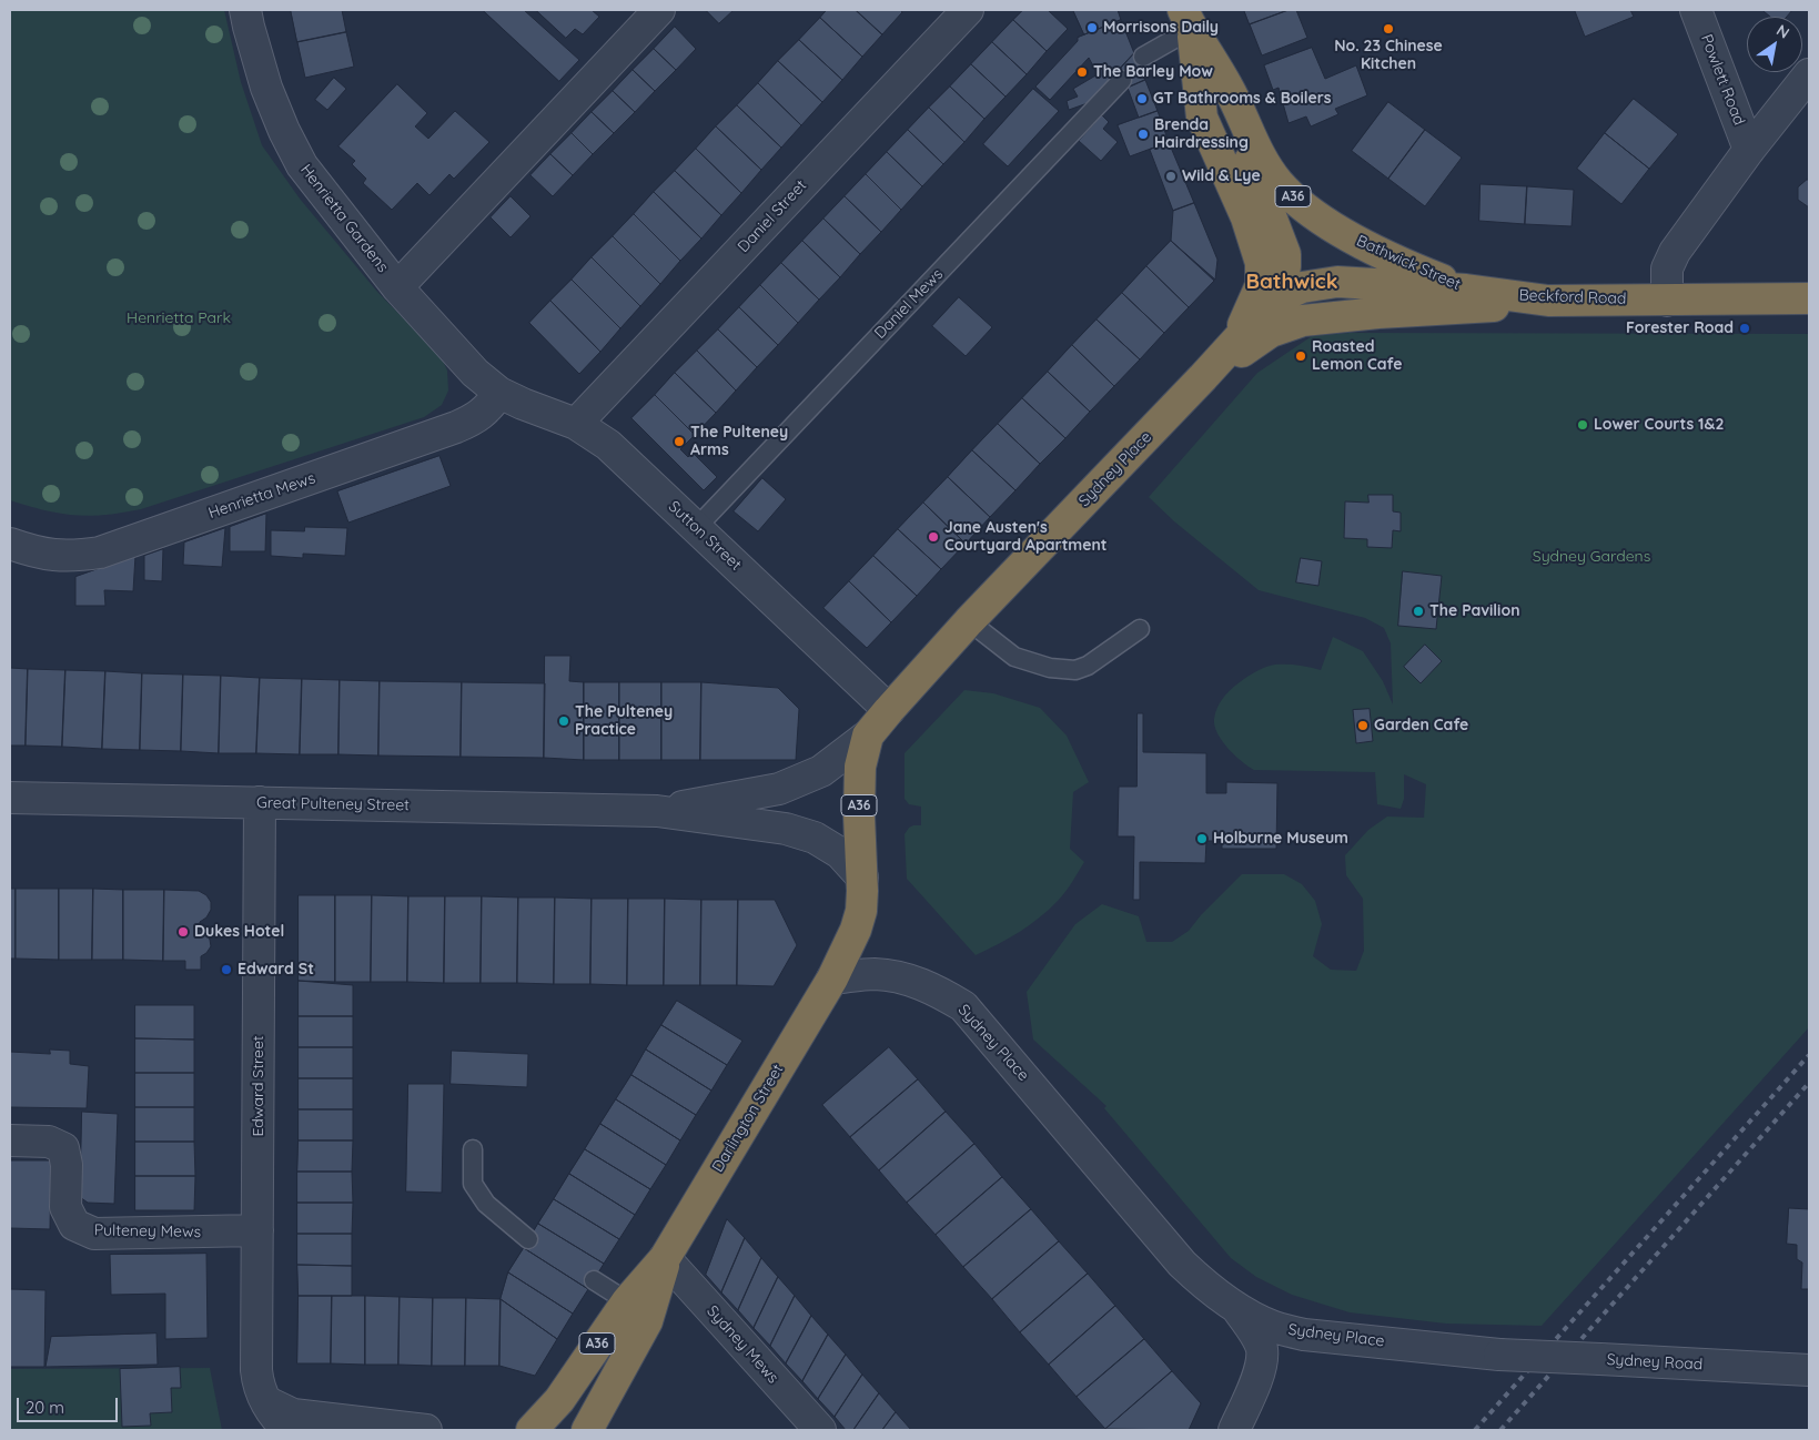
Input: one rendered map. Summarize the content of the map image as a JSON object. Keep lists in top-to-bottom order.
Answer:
{
  "streets": {
    "highway": [
      "A36",
      "Bathwick Street",
      "Beckford Road",
      "Sydney Place",
      "Darlington Street"
    ],
    "street": [
      "Powlett Road",
      "Daniel Street",
      "Henrietta Gardens",
      "Henrietta Mews",
      "Sutton Street",
      "Great Pulteney Street",
      "Edward Street",
      "Pulteney Mews",
      "Sydney Mews",
      "Sydney Road"
    ],
    "lane": ["Daniel Mews"]
  },
  "crossings": [
    ["A36", "Bathwick Street"],
    ["A36", "Beckford Road"],
    ["A36", "Sydney Place"],
    ["Daniel Street", "Sutton Street"],
    ["Henrietta Gardens", "Henrietta Mews"],
    ["Henrietta Gardens", "Sutton Street"],
    ["Bathwick Street", "Beckford Road"],
    ["Beckford Road", "Sydney Place"],
    ["Daniel Mews", "Sutton Street"],
    ["Sydney Place", "Sutton Street"],
    ["Sydney Place", "Great Pulteney Street"],
    ["Sydney Place", "Darlington Street"],
    ["Sydney Place", "Sydney Road"],
    ["Henrietta Mews", "Sutton Street"],
    ["Great Pulteney Street", "Edward Street"],
    ["Edward Street", "Pulteney Mews"],
    ["Darlington Street", "Sydney Mews"]
  ],
  "districts": ["Bathwick"],
  "parks": ["Henrietta Park", "Sydney Gardens"],
  "places": [
    "Morrisons Daily",
    "No. 23 Chinese Kitchen",
    "The Barley Mow",
    "GT Bathrooms & Boilers",
    "Brenda Hairdressing",
    "Wild & Lye",
    "Forester Road",
    "Roasted Lemon Cafe",
    "Lower Courts 1&2",
    "The Pulteney Arms",
    "Jane Austen's Courtyard Apartment",
    "The Pavilion",
    "The Pulteney Practice",
    "Garden Cafe",
    "Holburne Museum",
    "Dukes Hotel",
    "Edward St"
  ],
  "scale_bar": "20 m",
  "north": "top right"
}
